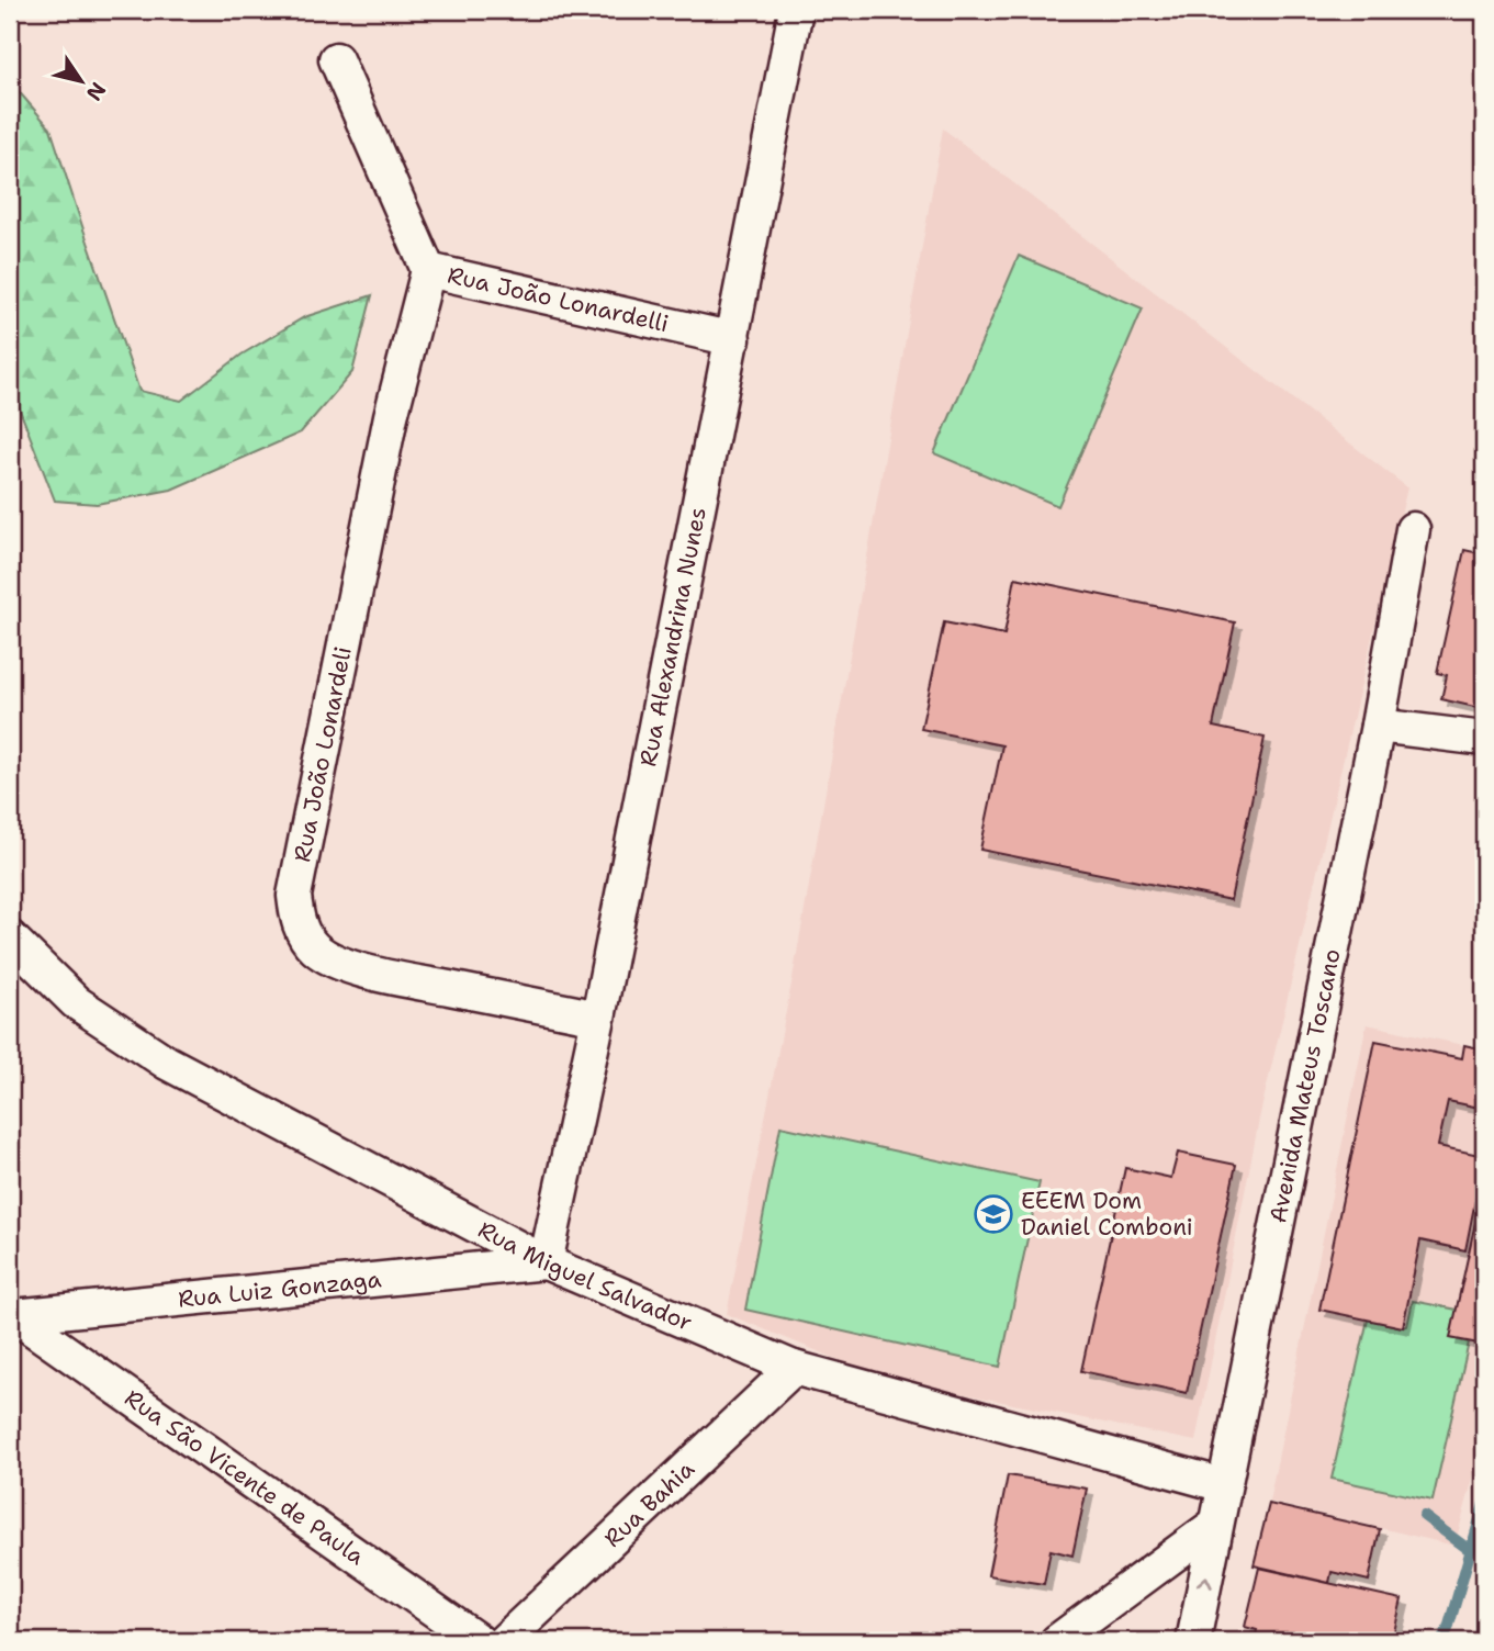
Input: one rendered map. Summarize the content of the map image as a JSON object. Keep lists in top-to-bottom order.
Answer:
{
  "streets": {
    "street": [
      "Rua João Lonardelli",
      "Rua Alexandrina Nunes",
      "Rua João Lonardeli",
      "Avenida Mateus Toscano",
      "Rua Miguel Salvador",
      "Rua Luiz Gonzaga",
      "Rua São Vicente de Paula",
      "Rua Bahia"
    ]
  },
  "crossings": [
    ["Rua João Lonardelli", "Rua Alexandrina Nunes"],
    ["Rua João Lonardelli", "Rua João Lonardeli"],
    ["Rua Alexandrina Nunes", "Rua João Lonardeli"],
    ["Rua Alexandrina Nunes", "Rua Miguel Salvador"],
    ["Rua Alexandrina Nunes", "Rua Luiz Gonzaga"],
    ["Avenida Mateus Toscano", "Rua Miguel Salvador"],
    ["Rua Miguel Salvador", "Rua Luiz Gonzaga"],
    ["Rua Miguel Salvador", "Rua Bahia"],
    ["Rua Luiz Gonzaga", "Rua São Vicente de Paula"]
  ],
  "places": {
    "school or university": ["EEEM Dom Daniel Comboni"]
  },
  "north": "bottom right"
}
